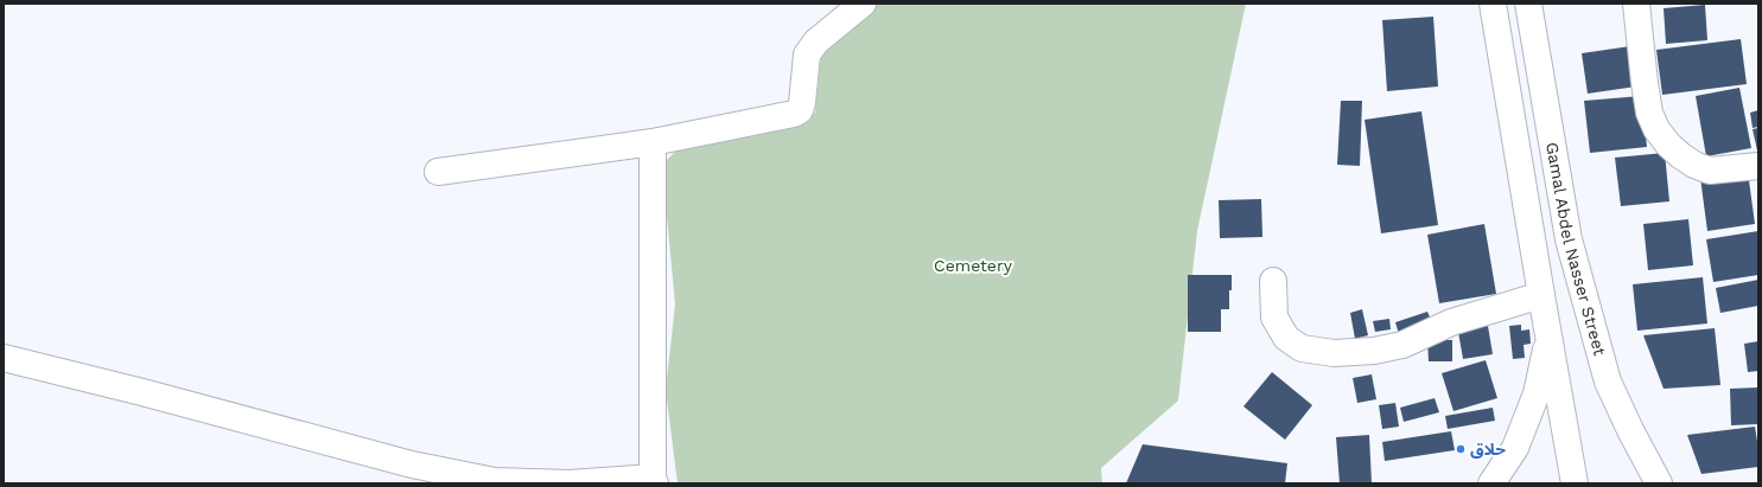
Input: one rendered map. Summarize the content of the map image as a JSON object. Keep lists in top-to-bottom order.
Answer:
{
  "streets": {
    "street": ["Gamal Abdel Nasser Street"]
  },
  "parks": ["Cemetery"],
  "places": ["حلاق"]
}
